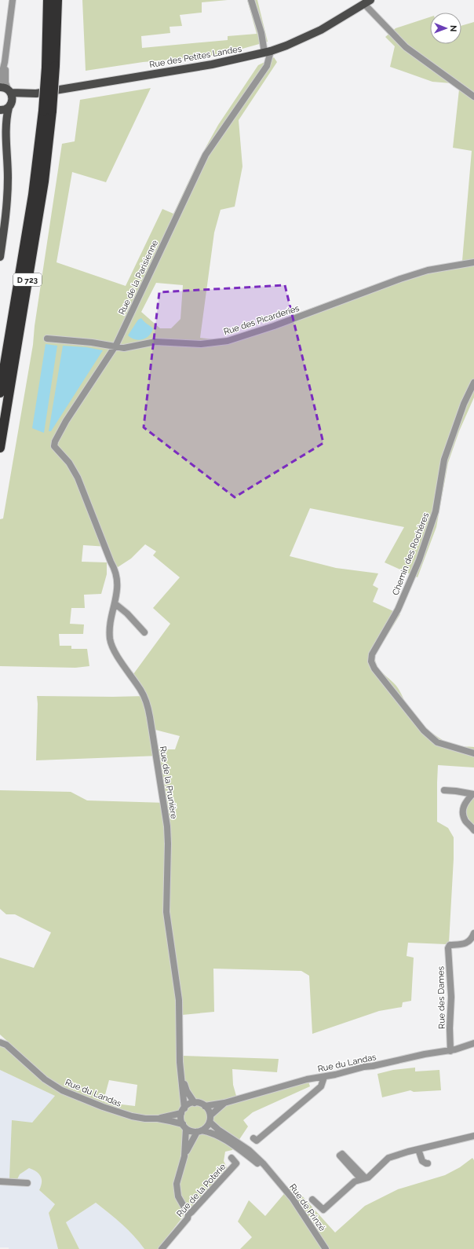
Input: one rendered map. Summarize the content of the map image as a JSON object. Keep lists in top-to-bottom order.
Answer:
{
  "streets": {
    "highway": ["D 723"],
    "main road": ["Rue des Petites Landes"],
    "street": [
      "Rue de la Parisienne",
      "Rue des Picarderies",
      "Chemin des Rochères",
      "Rue de la Prunière",
      "Rue des Dames",
      "Rue du Landas",
      "Rue de la Poterie",
      "Rue de Prinzé"
    ]
  },
  "crossings": [
    ["Rue des Petites Landes", "Rue de la Parisienne"],
    ["Rue de la Parisienne", "Rue des Picarderies"],
    ["Rue de la Parisienne", "Rue de la Prunière"],
    ["Rue de la Prunière", "Rue du Landas"],
    ["Rue de la Prunière", "Rue de Prinzé"],
    ["Rue des Dames", "Rue du Landas"],
    ["Rue du Landas", "Rue de Prinzé"]
  ],
  "north": "right"
}
